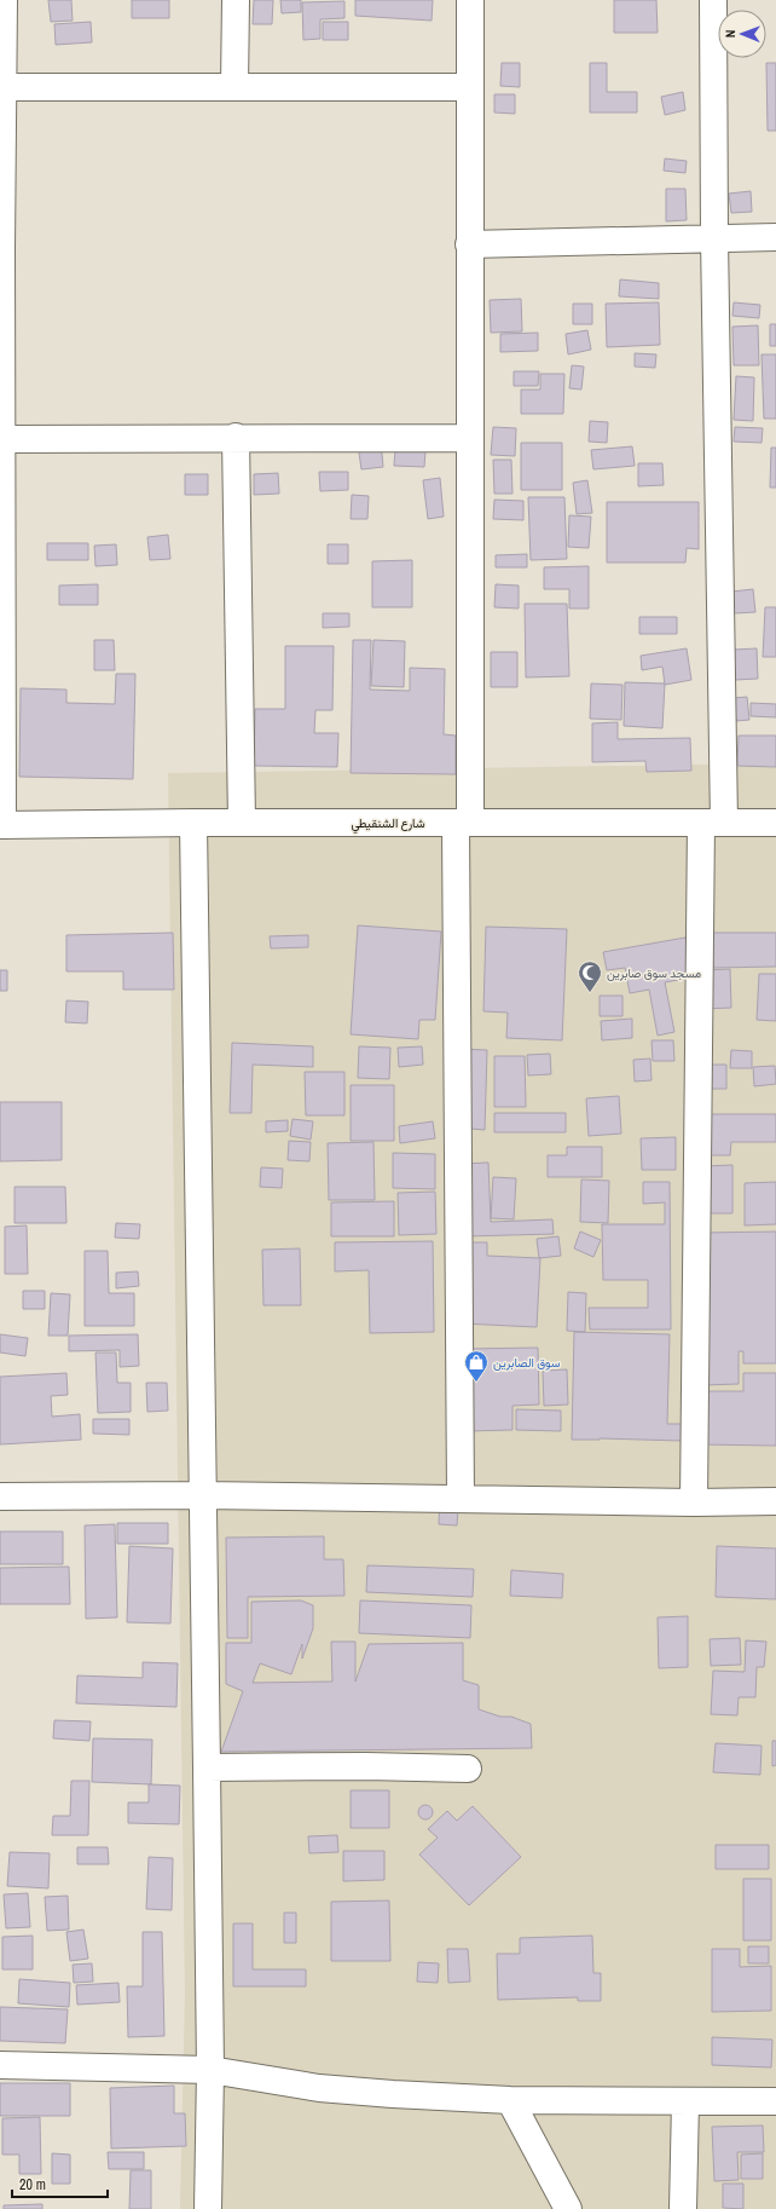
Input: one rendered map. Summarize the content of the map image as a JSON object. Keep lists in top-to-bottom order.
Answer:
{
  "streets": {
    "street": ["شارع الشنقيطي"]
  },
  "places": {
    "mosque": ["مسجد سوق صابرين"],
    "shop": ["سوق الصابرين"]
  },
  "scale_bar": "20 m",
  "north": "left"
}
